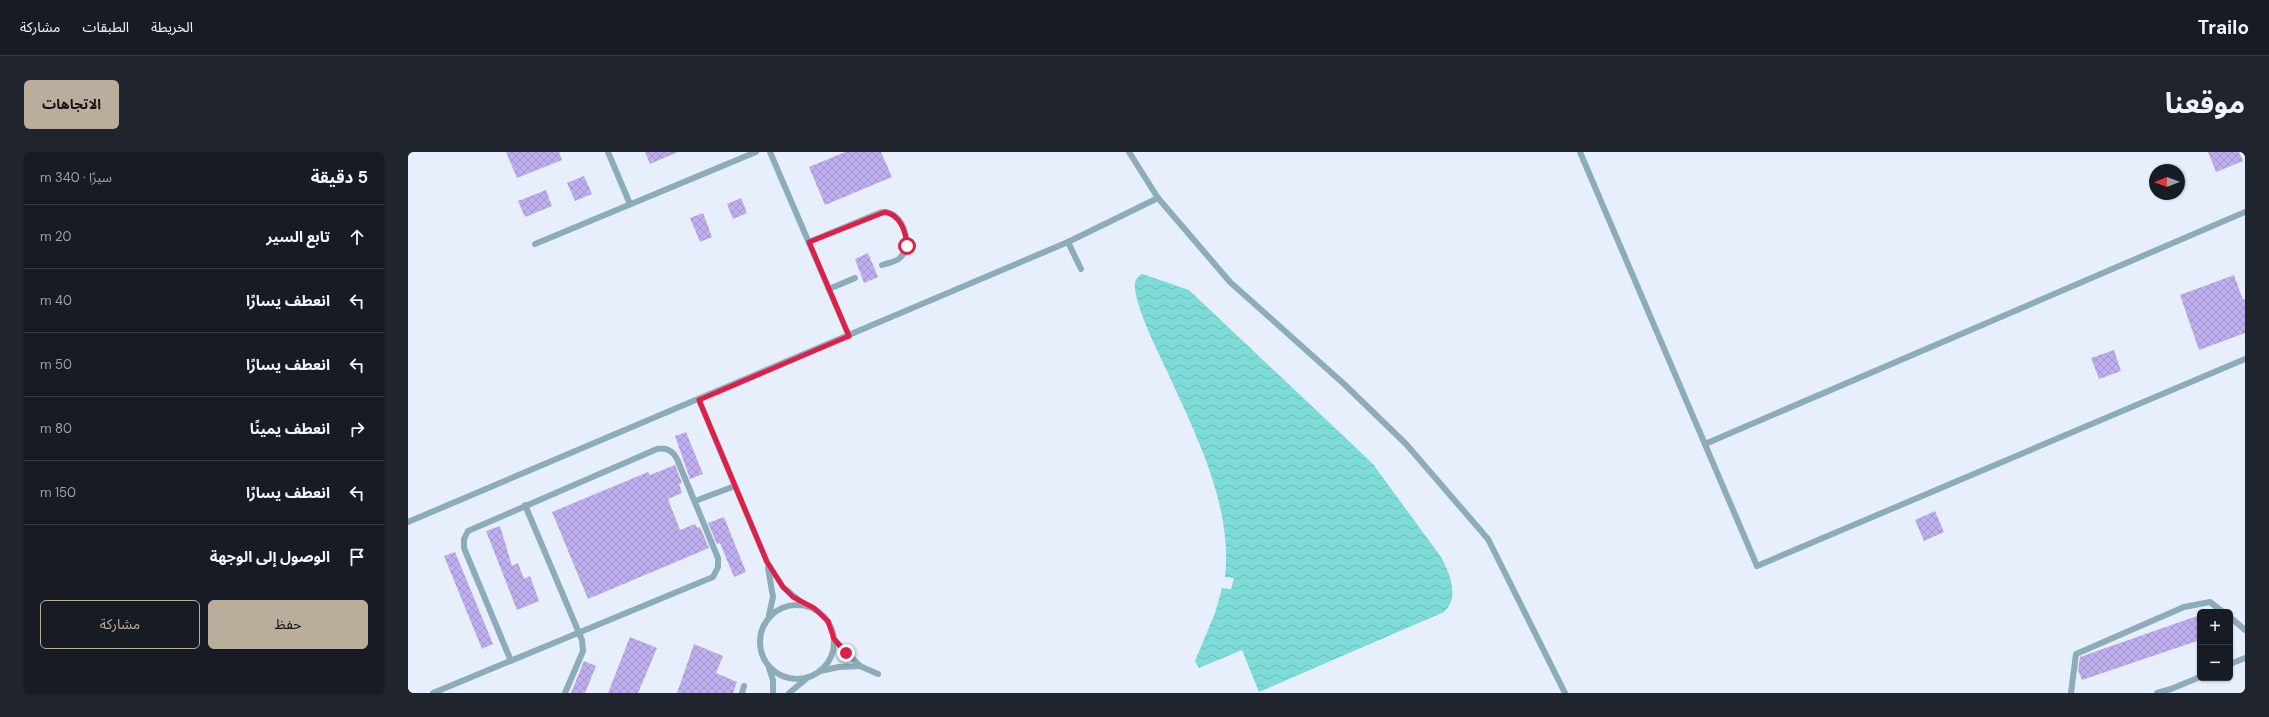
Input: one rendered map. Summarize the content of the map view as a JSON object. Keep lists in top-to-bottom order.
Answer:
{
  "north": "left",
  "page": {
    "header": "Trailo",
    "nav": ["الخريطة", "الطبقات", "مشاركة"],
    "title": "موقعنا",
    "buttons": [
      "الاتجاهات",
      ["حفظ", "مشاركة"]
    ],
    "heading": ["5 دقيقة", "سيرًا · 340 m"],
    "list": [
      ["تابع السير", "20 m"],
      ["انعطف يسارًا", "40 m"],
      ["انعطف يسارًا", "50 m"],
      ["انعطف يمينًا", "80 m"],
      ["انعطف يسارًا", "150 m"],
      "الوصول إلى الوجهة"
    ],
    "map_buttons": ["+", "−"]
  }
}
